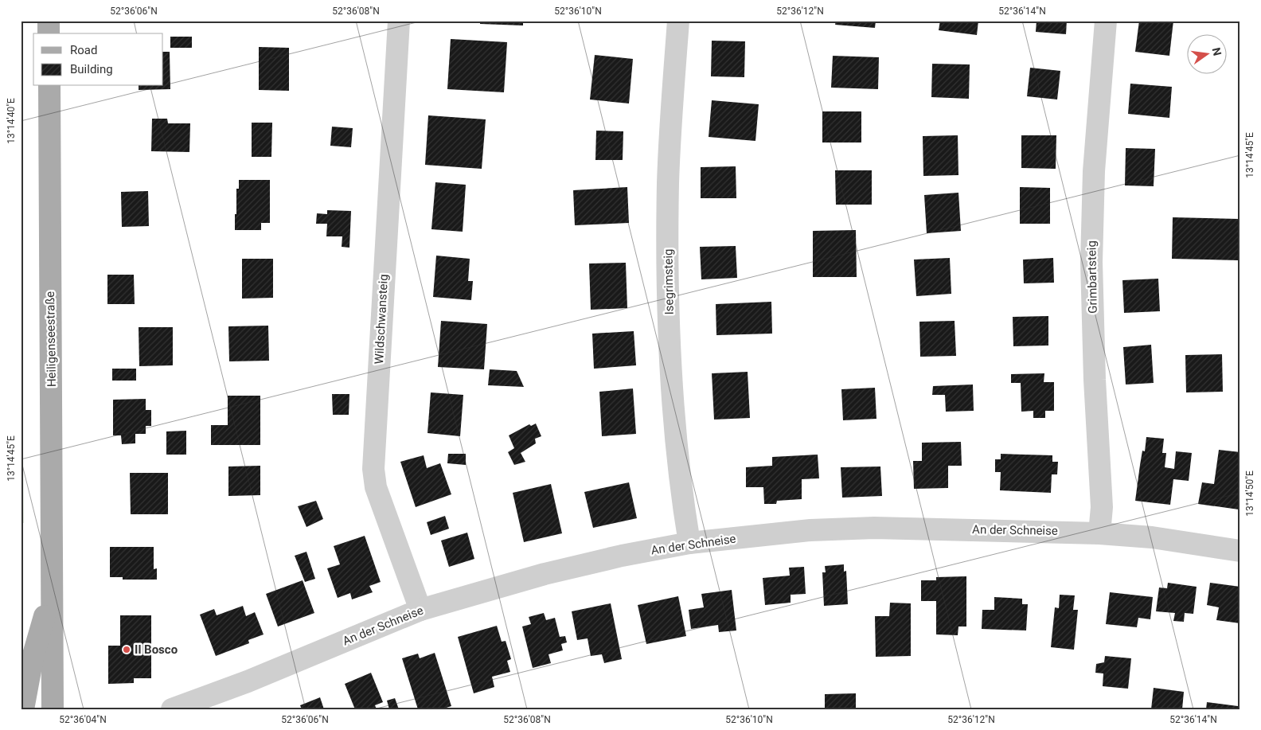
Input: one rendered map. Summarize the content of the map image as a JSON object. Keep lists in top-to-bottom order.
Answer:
{
  "streets": {
    "main road": ["Heiligenseestraße"],
    "street": [
      "Grimbartsteig",
      "Isegrimsteig",
      "Wildschwansteig",
      "An der Schneise"
    ]
  },
  "crossings": [
    ["Grimbartsteig", "An der Schneise"],
    ["Isegrimsteig", "An der Schneise"],
    ["Wildschwansteig", "An der Schneise"]
  ],
  "places": ["Il Bosco"],
  "legend": ["Road", "Building"],
  "north": "right",
  "coordinates": [
    "52°36'06\"N",
    "52°36'08\"N",
    "52°36'10\"N",
    "52°36'12\"N",
    "52°36'14\"N",
    "13°14'40\"E",
    "13°14'45\"E",
    "13°14'50\"E",
    "52°36'04\"N"
  ]
}
